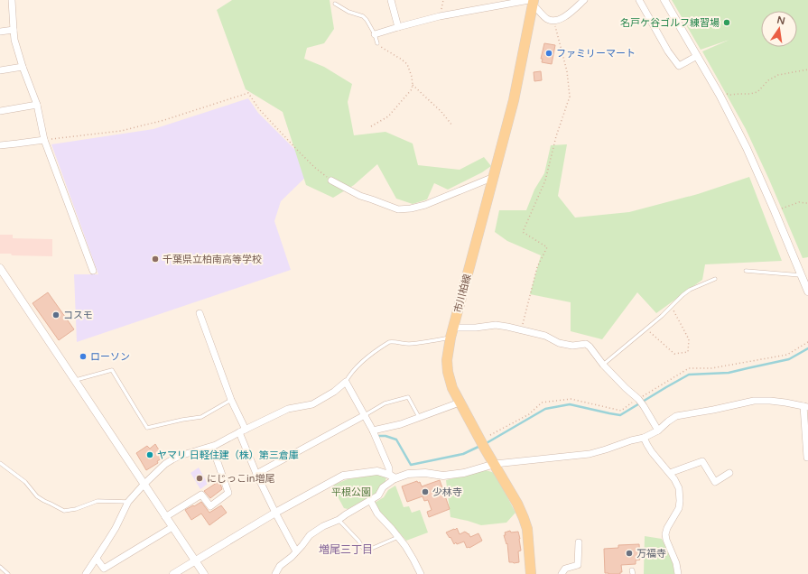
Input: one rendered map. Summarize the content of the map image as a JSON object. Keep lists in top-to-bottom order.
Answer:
{
  "streets": {
    "main road": ["市川柏線"]
  },
  "districts": ["増尾三丁目"],
  "parks": ["平根公園"],
  "places": [
    "名戸ケ谷ゴルフ練習場",
    "ファミリーマート",
    "千葉県立柏南高等学校",
    "コスモ",
    "ローソン",
    "ヤマリ 日軽住建（株）第三倉庫",
    "にじっこin増尾",
    "少林寺",
    "万福寺"
  ],
  "north": "top"
}
